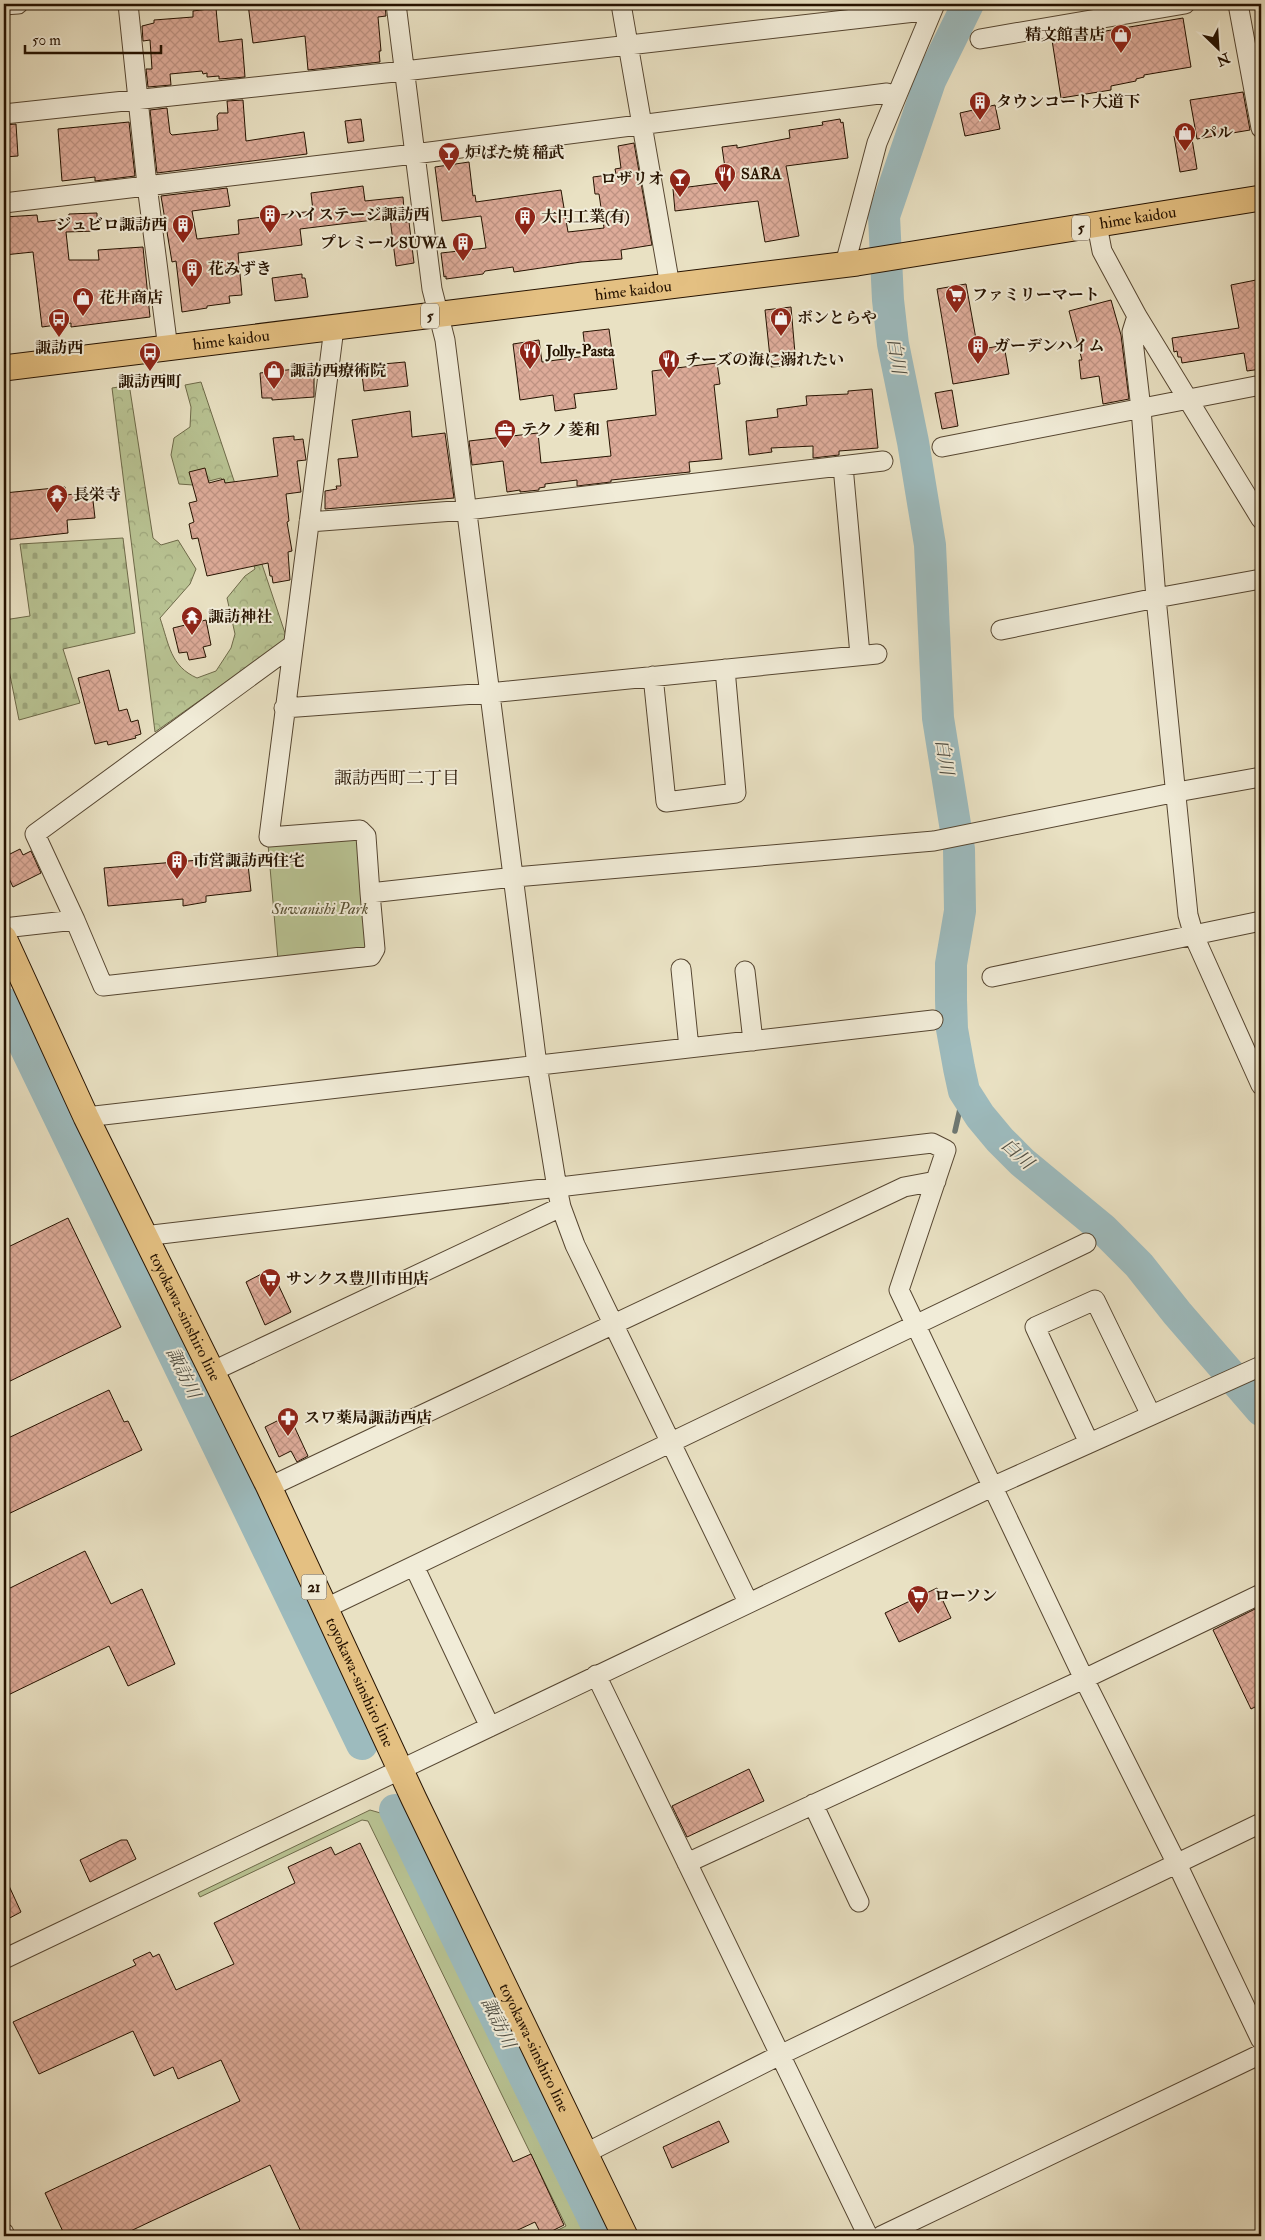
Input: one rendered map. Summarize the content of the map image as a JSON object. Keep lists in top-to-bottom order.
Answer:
{
  "streets": {
    "main road": [
      "hime kaidou",
      "5",
      "toyokawa-sinshiro line",
      "21"
    ]
  },
  "districts": ["諏訪西町二丁目"],
  "water": ["白川", "諏訪川"],
  "parks": ["Suwanishi Park"],
  "places": {
    "shop": [
      "精文館書店",
      "パル",
      "花井商店",
      "ボンとらや",
      "諏訪西療術院"
    ],
    "building": [
      "タウンコート大道下",
      "ハイステージ諏訪西",
      "大円工業(有)",
      "ジュビロ諏訪西",
      "プレミールSUWA",
      "花みずき",
      "ガーデンハイム",
      "市営諏訪西住宅"
    ],
    "bar": ["炉ばた焼 稲武", "ロザリオ"],
    "restaurant": ["SARA", "Jolly-Pasta", "チーズの海に溺れたい"],
    "supermarket": ["ファミリーマート", "サンクス豊川市田店", "ローソン"],
    "bus stop": ["諏訪西", "諏訪西町"],
    "office": ["テクノ菱和"],
    "temple": ["長栄寺", "諏訪神社"],
    "pharmacy": ["スワ薬局諏訪西店"]
  },
  "scale_bar": "50 m",
  "north": "bottom right"
}
